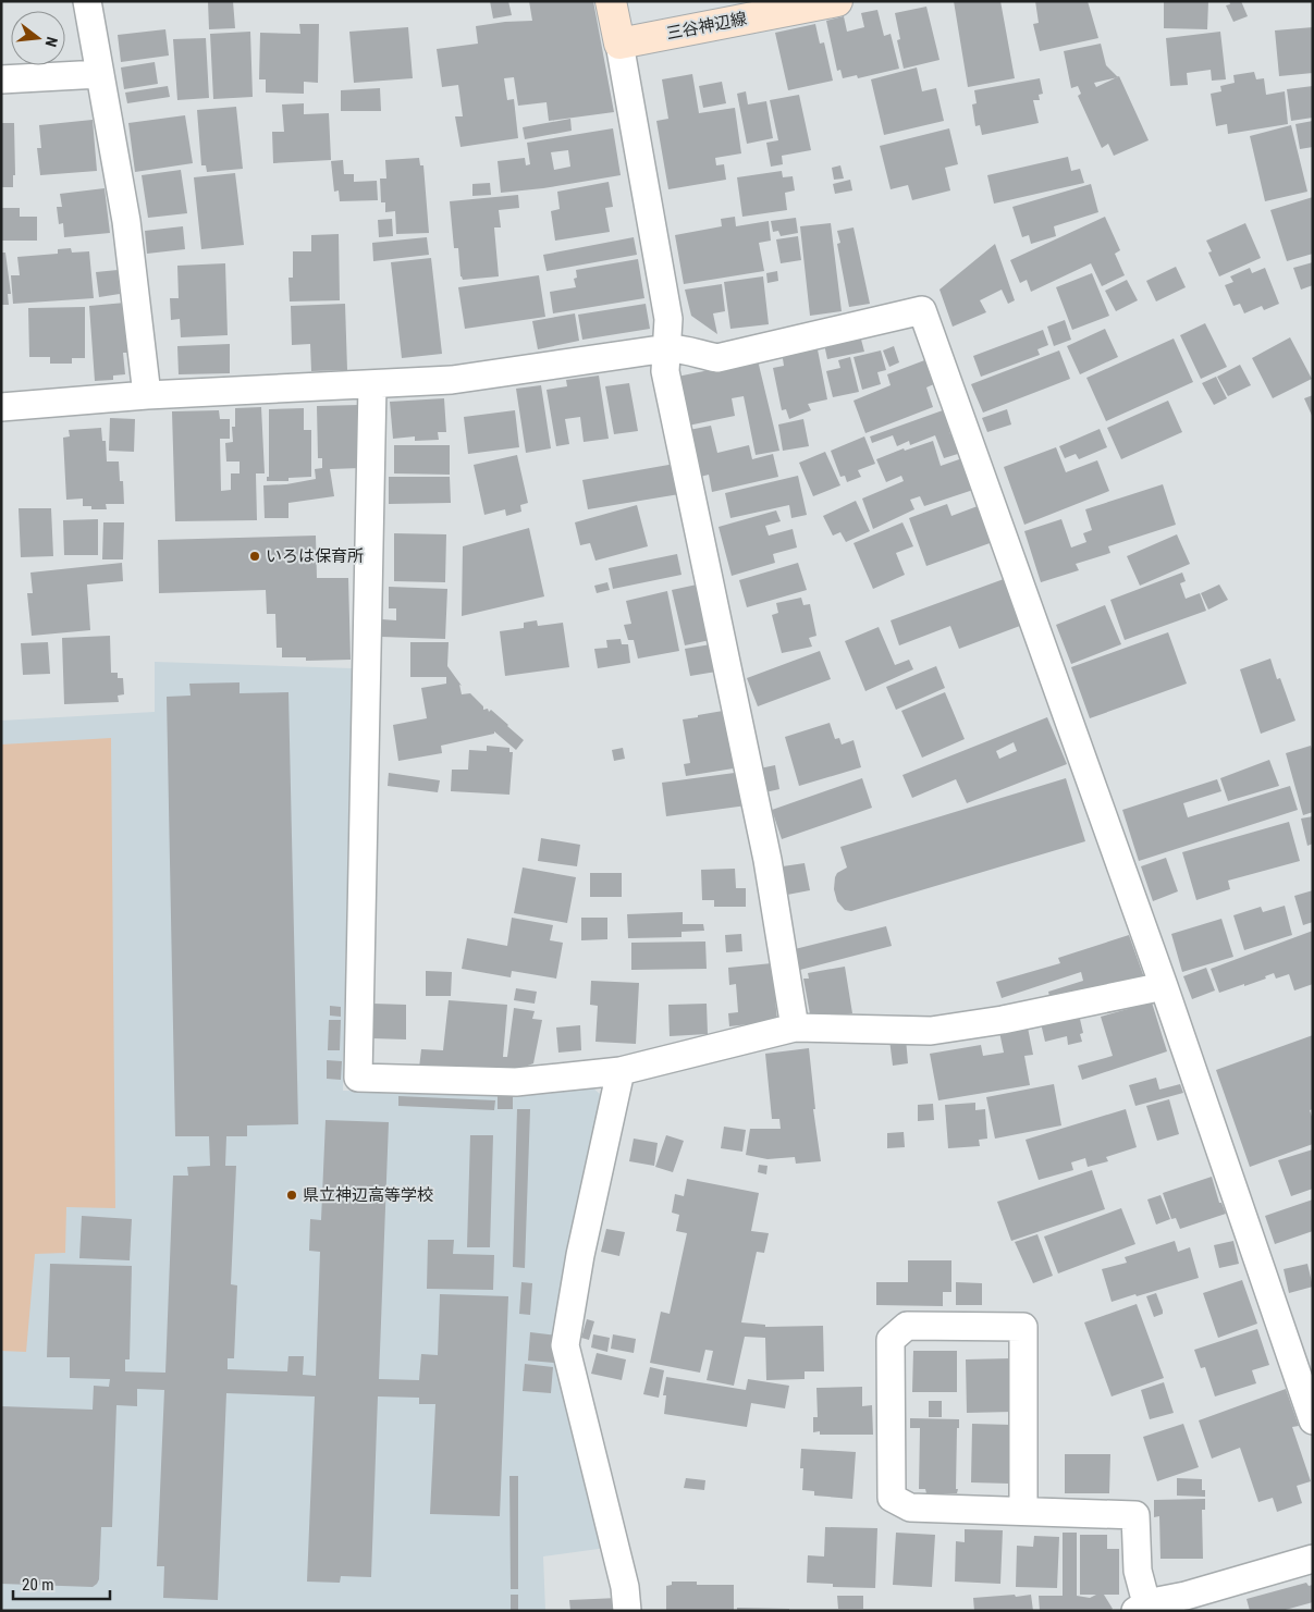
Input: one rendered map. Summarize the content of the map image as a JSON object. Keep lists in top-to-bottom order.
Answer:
{
  "streets": {
    "main road": ["三谷神辺線"]
  },
  "places": ["いろは保育所", "県立神辺高等学校"],
  "scale_bar": "20 m",
  "north": "right"
}
